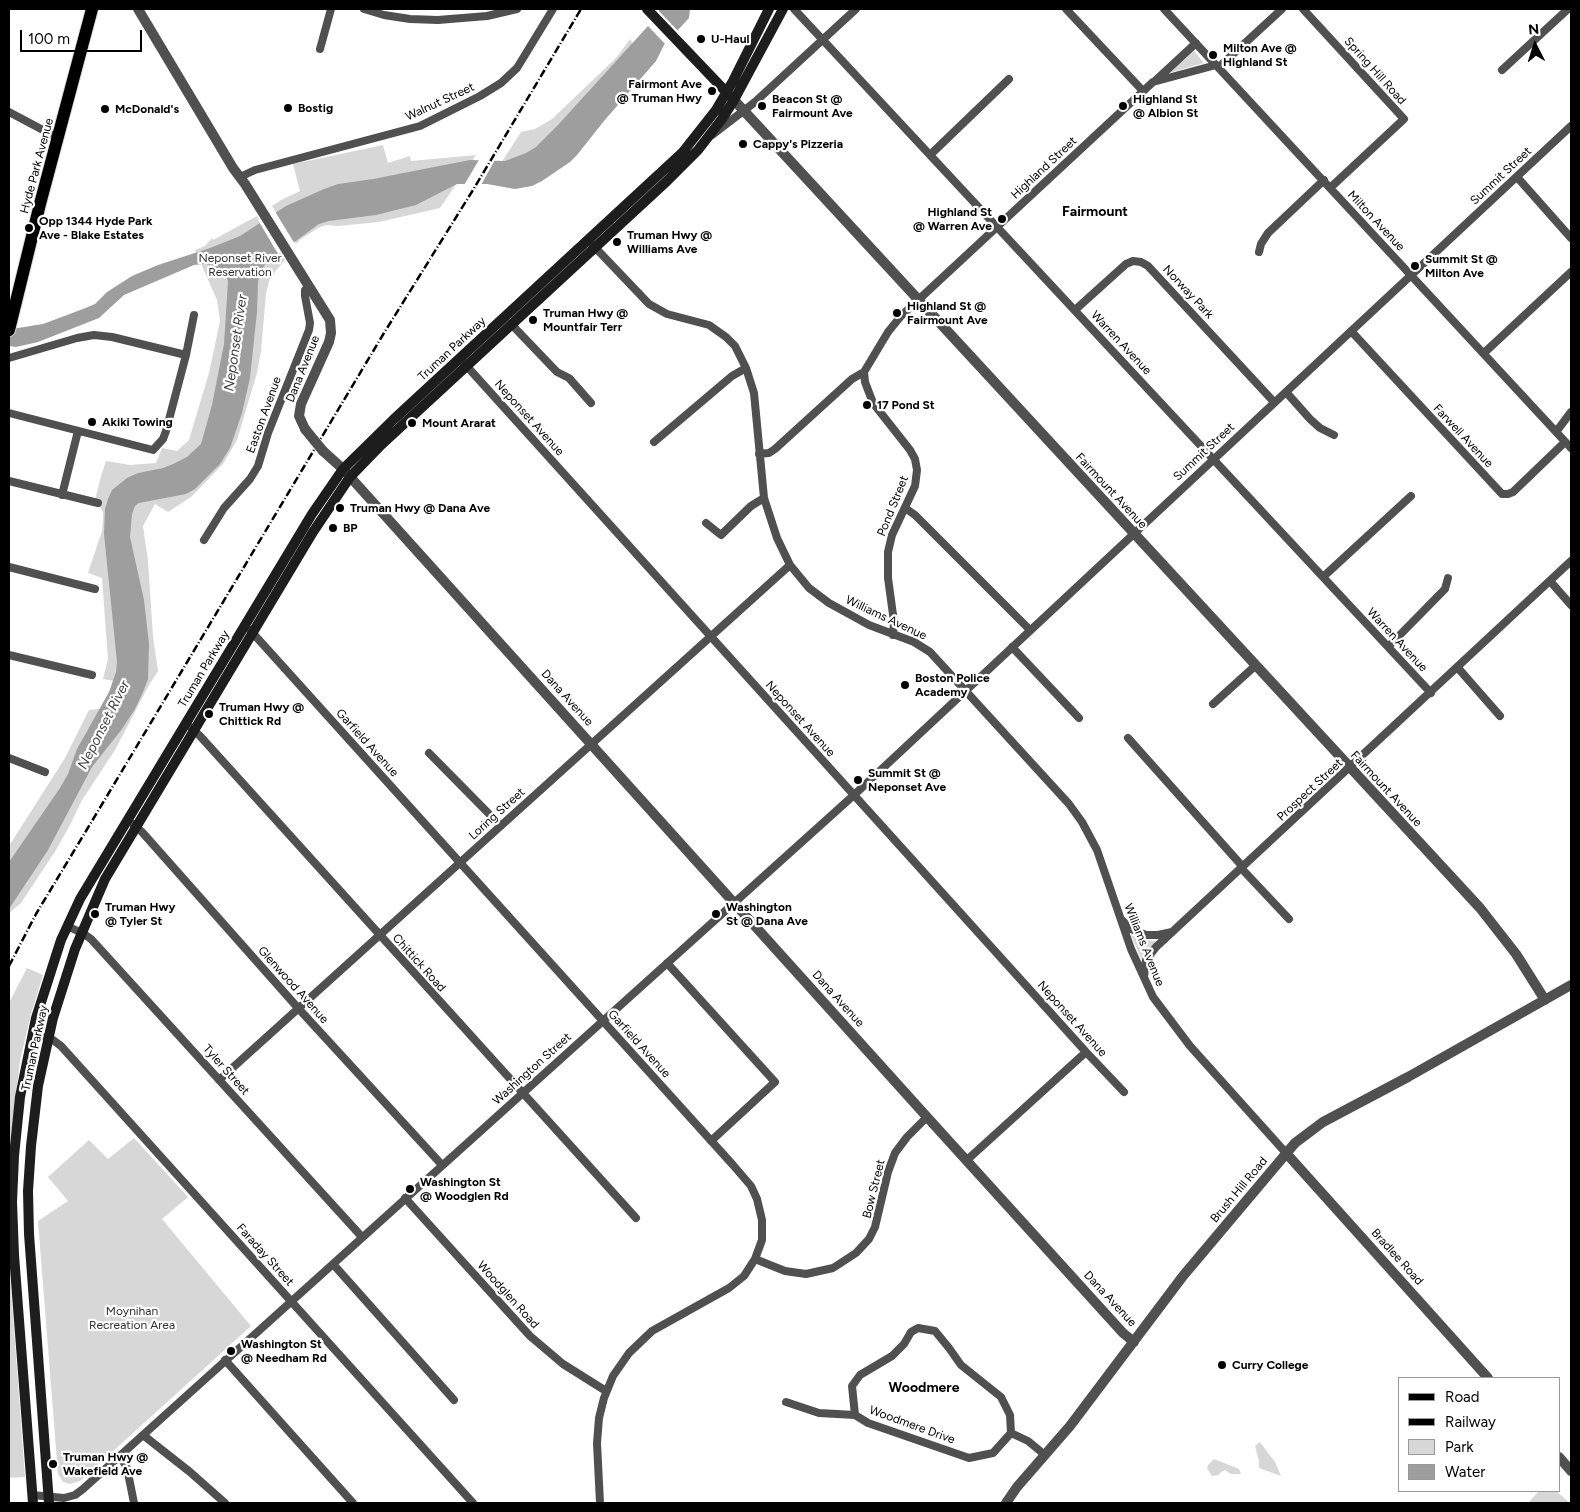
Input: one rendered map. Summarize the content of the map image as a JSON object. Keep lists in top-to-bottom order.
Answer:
{
  "streets": {
    "main road": ["Hyde Park Avenue", "Truman Parkway", "Fairmount Avenue"],
    "street": [
      "Spring Hill Road",
      "Walnut Street",
      "Highland Street",
      "Summit Street",
      "Milton Avenue",
      "Norway Park",
      "Warren Avenue",
      "Dana Avenue",
      "Easton Avenue",
      "Neponset Avenue",
      "Farwell Avenue",
      "Pond Street",
      "Williams Avenue",
      "Garfield Avenue",
      "Prospect Street",
      "Loring Street",
      "Chittick Road",
      "Glenwood Avenue",
      "Washington Street",
      "Tyler Street",
      "Bow Street",
      "Brush Hill Road",
      "Faraday Street",
      "Bradlee Road",
      "Woodglen Road",
      "Woodmere Drive"
    ]
  },
  "crossings": [
    ["Spring Hill Road", "Milton Avenue"],
    ["Walnut Street", "Dana Avenue"],
    ["Highland Street", "Milton Avenue"],
    ["Highland Street", "Warren Avenue"],
    ["Highland Street", "Fairmount Avenue"],
    ["Highland Street", "Pond Street"],
    ["Highland Street", "Williams Avenue"],
    ["Summit Street", "Milton Avenue"],
    ["Summit Street", "Norway Park"],
    ["Summit Street", "Warren Avenue"],
    ["Summit Street", "Neponset Avenue"],
    ["Summit Street", "Farwell Avenue"],
    ["Summit Street", "Fairmount Avenue"],
    ["Summit Street", "Williams Avenue"],
    ["Summit Street", "Washington Street"],
    ["Milton Avenue", "Farwell Avenue"],
    ["Norway Park", "Warren Avenue"],
    ["Warren Avenue", "Prospect Street"],
    ["Truman Parkway", "Dana Avenue"],
    ["Truman Parkway", "Neponset Avenue"],
    ["Truman Parkway", "Fairmount Avenue"],
    ["Truman Parkway", "Williams Avenue"],
    ["Truman Parkway", "Garfield Avenue"],
    ["Truman Parkway", "Chittick Road"],
    ["Truman Parkway", "Glenwood Avenue"],
    ["Truman Parkway", "Washington Street"],
    ["Truman Parkway", "Tyler Street"],
    ["Truman Parkway", "Faraday Street"],
    ["Dana Avenue", "Easton Avenue"],
    ["Dana Avenue", "Loring Street"],
    ["Dana Avenue", "Washington Street"],
    ["Dana Avenue", "Bow Street"],
    ["Dana Avenue", "Brush Hill Road"],
    ["Neponset Avenue", "Loring Street"],
    ["Neponset Avenue", "Washington Street"],
    ["Fairmount Avenue", "Prospect Street"],
    ["Fairmount Avenue", "Brush Hill Road"],
    ["Pond Street", "Williams Avenue"],
    ["Williams Avenue", "Prospect Street"],
    ["Williams Avenue", "Loring Street"],
    ["Williams Avenue", "Brush Hill Road"],
    ["Williams Avenue", "Bradlee Road"],
    ["Garfield Avenue", "Loring Street"],
    ["Garfield Avenue", "Washington Street"],
    ["Garfield Avenue", "Bow Street"],
    ["Garfield Avenue", "Woodglen Road"],
    ["Loring Street", "Chittick Road"],
    ["Loring Street", "Glenwood Avenue"],
    ["Loring Street", "Tyler Street"],
    ["Chittick Road", "Washington Street"],
    ["Glenwood Avenue", "Washington Street"],
    ["Washington Street", "Tyler Street"],
    ["Washington Street", "Faraday Street"],
    ["Washington Street", "Woodglen Road"],
    ["Brush Hill Road", "Bradlee Road"]
  ],
  "districts": ["Fairmount", "Woodmere"],
  "water": ["Neponset River"],
  "parks": ["Neponset River Reservation", "Moynihan Recreation Area"],
  "places": [
    "U-Haul",
    "Milton Ave @ Highland St",
    "Fairmont Ave @ Truman Hwy",
    "Beacon St @ Fairmount Ave",
    "Highland St @ Albion St",
    "Bostig",
    "McDonald's",
    "Cappy's Pizzeria",
    "Highland St @ Warren Ave",
    "Opp 1344 Hyde Park Ave - Blake Estates",
    "Truman Hwy @ Williams Ave",
    "Summit St @ Milton Ave",
    "Highland St @ Fairmount Ave",
    "Truman Hwy @ Mountfair Terr",
    "17 Pond St",
    "Akiki Towing",
    "Mount Ararat",
    "Truman Hwy @ Dana Ave",
    "BP",
    "Boston Police Academy",
    "Truman Hwy @ Chittick Rd",
    "Summit St @ Neponset Ave",
    "Truman Hwy @ Tyler St",
    "Washington St @ Dana Ave",
    "Washington St @ Woodglen Rd",
    "Washington St @ Needham Rd",
    "Curry College",
    "Truman Hwy @ Wakefield Ave"
  ],
  "legend": [
    "Road",
    "Railway",
    "Park",
    "Water"
  ],
  "scale_bar": "100 m",
  "north": "top"
}
